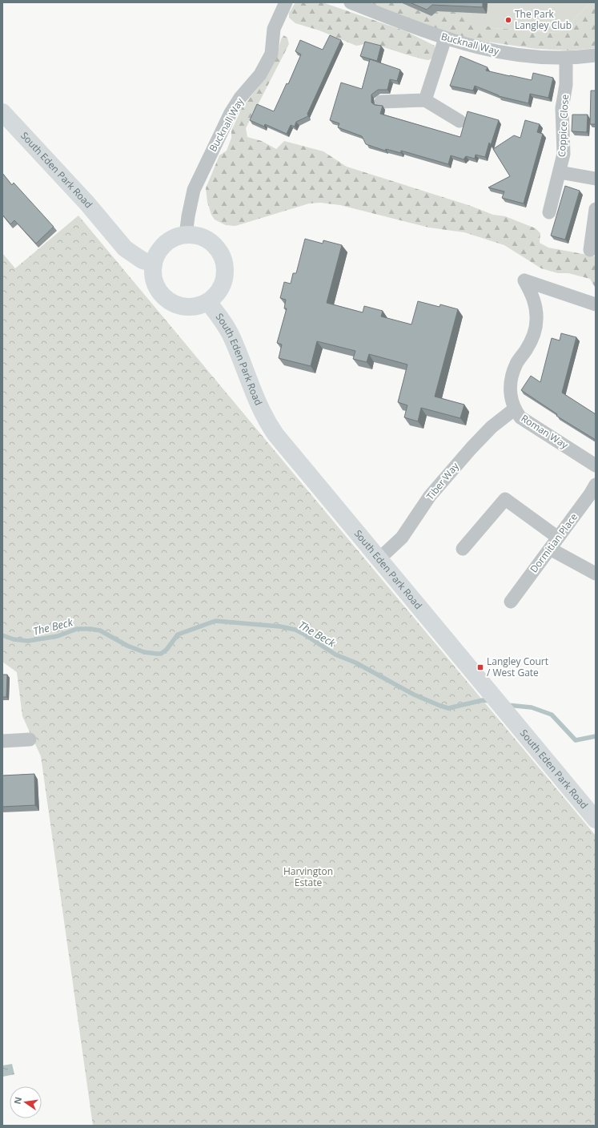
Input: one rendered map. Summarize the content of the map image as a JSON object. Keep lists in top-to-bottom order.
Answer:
{
  "streets": {
    "main road": ["South Eden Park Road"],
    "street": [
      "Bucknall Way",
      "Coppice Close",
      "Roman Way",
      "Tiber Way",
      "Dormitian Place"
    ]
  },
  "crossings": [
    ["Bucknall Way", "Coppice Close"],
    ["Bucknall Way", "South Eden Park Road"],
    ["South Eden Park Road", "Tiber Way"],
    ["Roman Way", "Tiber Way"]
  ],
  "water": ["The Beck"],
  "parks": ["Harvington Estate"],
  "places": {
    "other": ["The Park Langley Club"],
    "transit": ["Langley Court / West Gate"]
  },
  "north": "left"
}
